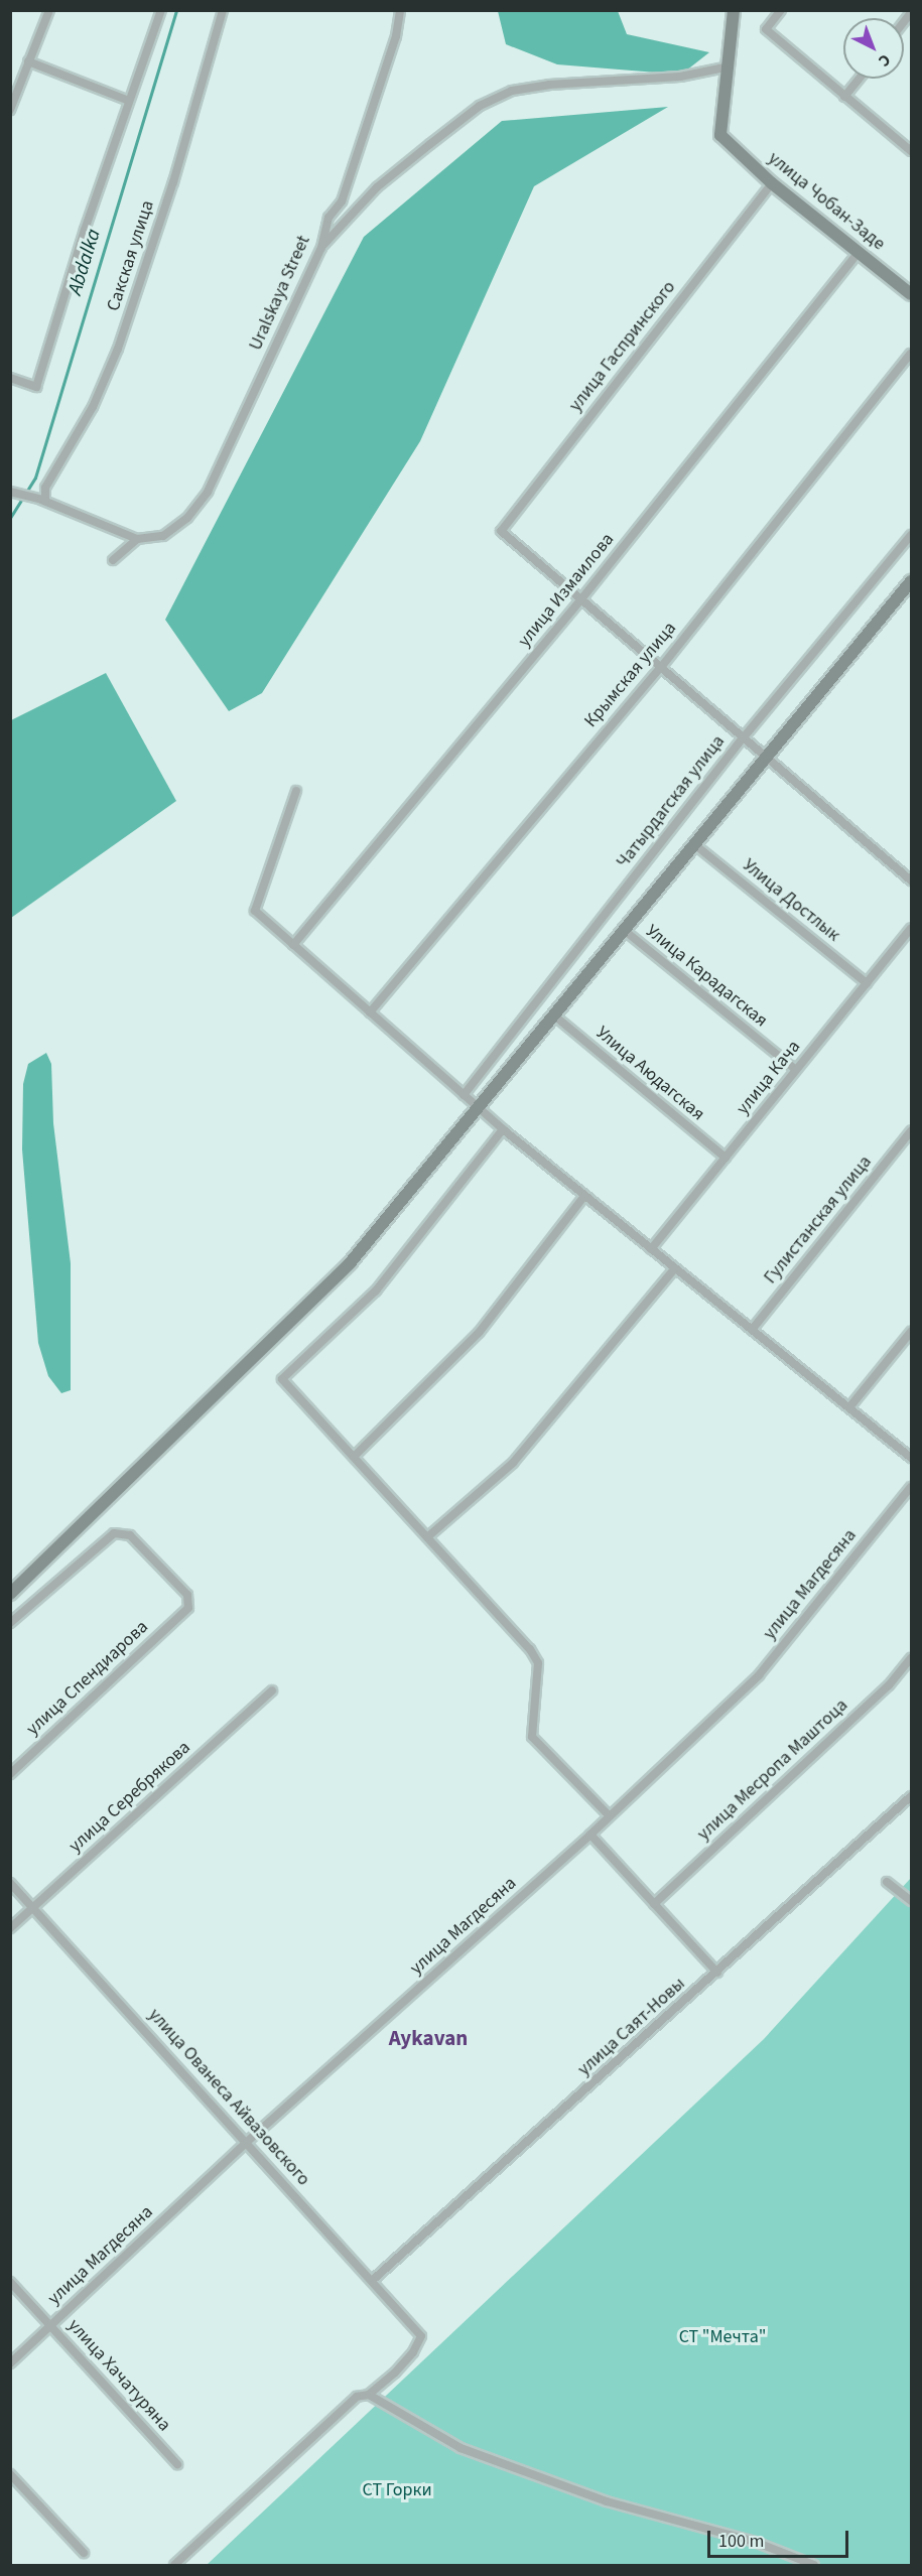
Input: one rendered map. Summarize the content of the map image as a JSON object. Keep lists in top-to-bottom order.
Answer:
{
  "streets": {
    "main road": ["улица Чобан-Заде"],
    "street": [
      "Сакская улица",
      "Uralskaya Street",
      "улица Гаспринского",
      "улица Измаилова",
      "Крымская улица",
      "Чатырдагская улица",
      "Улица Достлык",
      "Улица Карадагская",
      "Улица Аюдагская",
      "улица Кача",
      "Гулистанская улица",
      "улица Магдесяна",
      "улица Спендиарова",
      "улица Месропа Маштоца",
      "улица Серебрякова",
      "улица Саят-Новы",
      "улица Ованеса Айвазовского",
      "улица Хачатуряна"
    ]
  },
  "crossings": [
    ["улица Чобан-Заде", "улица Гаспринского"],
    ["улица Чобан-Заде", "улица Измаилова"],
    ["улица Гаспринского", "улица Измаилова"],
    ["Улица Достлык", "улица Кача"],
    ["Улица Карадагская", "улица Кача"],
    ["Улица Аюдагская", "улица Кача"],
    ["улица Магдесяна", "улица Ованеса Айвазовского"],
    ["улица Магдесяна", "улица Хачатуряна"],
    ["улица Серебрякова", "улица Ованеса Айвазовского"],
    ["улица Саят-Новы", "улица Ованеса Айвазовского"]
  ],
  "districts": ["Aykavan"],
  "water": ["Abdalka"],
  "parks": ["СТ \"Мечта\"", "СТ Горки"],
  "scale_bar": "100 m",
  "north": "bottom right"
}
